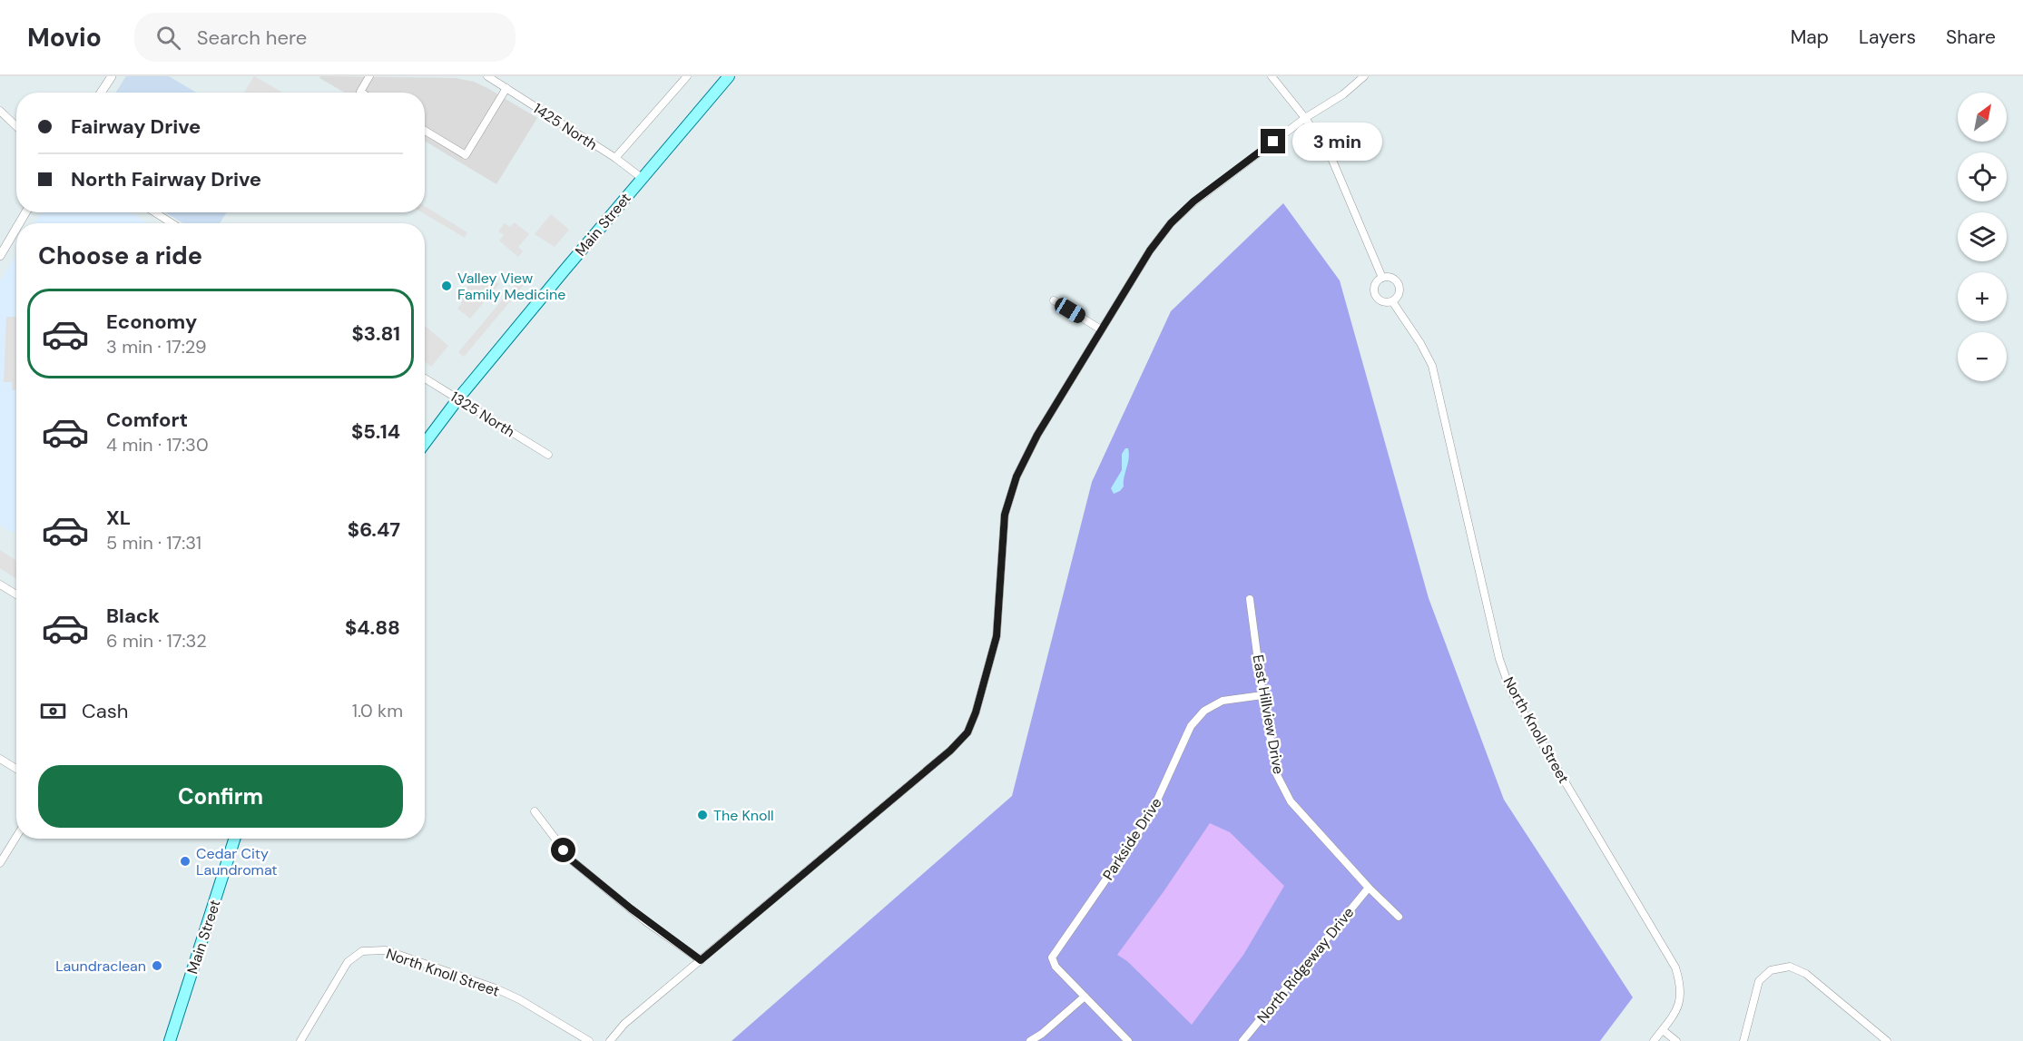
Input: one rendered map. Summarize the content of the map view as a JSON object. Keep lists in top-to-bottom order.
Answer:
{
  "streets": {
    "main road": ["Main Street"],
    "street": [
      "1425 North",
      "1325 North",
      "East Hillview Drive",
      "North Knoll Street",
      "Parkside Drive",
      "North Ridgeway Drive"
    ]
  },
  "crossings": [
    ["1425 North", "Main Street"],
    ["Main Street", "1325 North"],
    ["East Hillview Drive", "Parkside Drive"],
    ["East Hillview Drive", "North Ridgeway Drive"]
  ],
  "places": [
    "Valley View Family Medicine",
    "The Knoll",
    "Cedar City Laundromat",
    "Laundraclean"
  ],
  "north": "top right",
  "page": {
    "header": "Movio",
    "search": "Search here",
    "nav": ["Map", "Layers", "Share"],
    "map_buttons": ["+", "−"],
    "banner": ["Fairway Drive", "North Fairway Drive"],
    "bubble": "3 min",
    "heading": "Choose a ride",
    "list": [
      {
        "name": "Economy",
        "note": "3 min · 17:29",
        "value": "$3.81"
      },
      {
        "name": "Comfort",
        "note": "4 min · 17:30",
        "value": "$5.14"
      },
      {
        "name": "XL",
        "note": "5 min · 17:31",
        "value": "$6.47"
      },
      {
        "name": "Black",
        "note": "6 min · 17:32",
        "value": "$4.88"
      }
    ],
    "pay": ["Cash", "1.0 km"],
    "buttons": "Confirm"
  }
}
